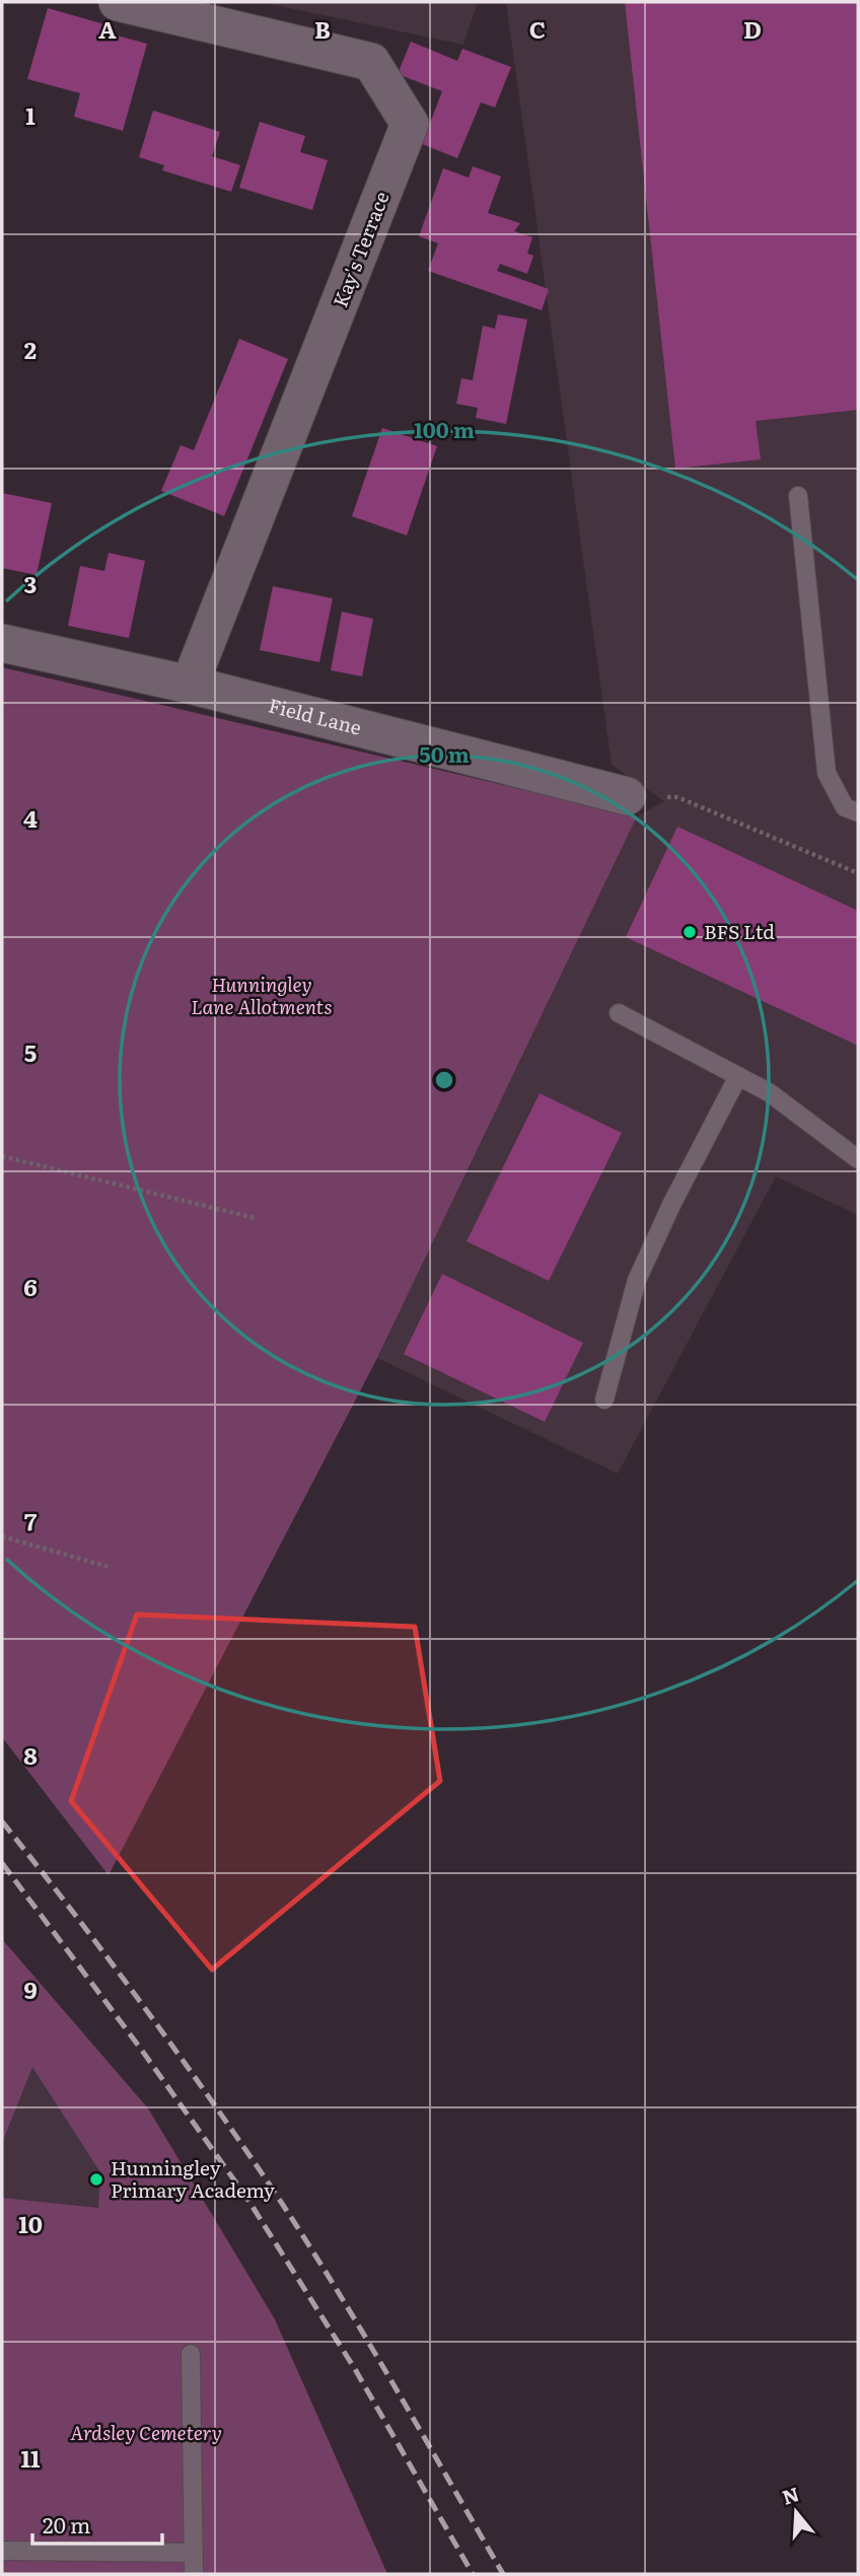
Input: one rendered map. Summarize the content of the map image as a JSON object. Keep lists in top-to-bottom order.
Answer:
{
  "streets": {
    "street": ["Kay's Terrace", "Field Lane"]
  },
  "crossings": [
    ["Kay's Terrace", "Field Lane"]
  ],
  "parks": ["Hunningley Lane Allotments", "Ardsley Cemetery"],
  "places": ["BFS Ltd", "Hunningley Primary Academy"],
  "scale_bar": "20 m",
  "north": "top",
  "grid": {
    "columns": [
      "A",
      "B",
      "C",
      "D"
    ],
    "rows": [
      "1",
      "2",
      "3",
      "4",
      "5",
      "6",
      "7",
      "8",
      "9",
      "10",
      "11"
    ]
  },
  "rings": ["100 m", "50 m"]
}
